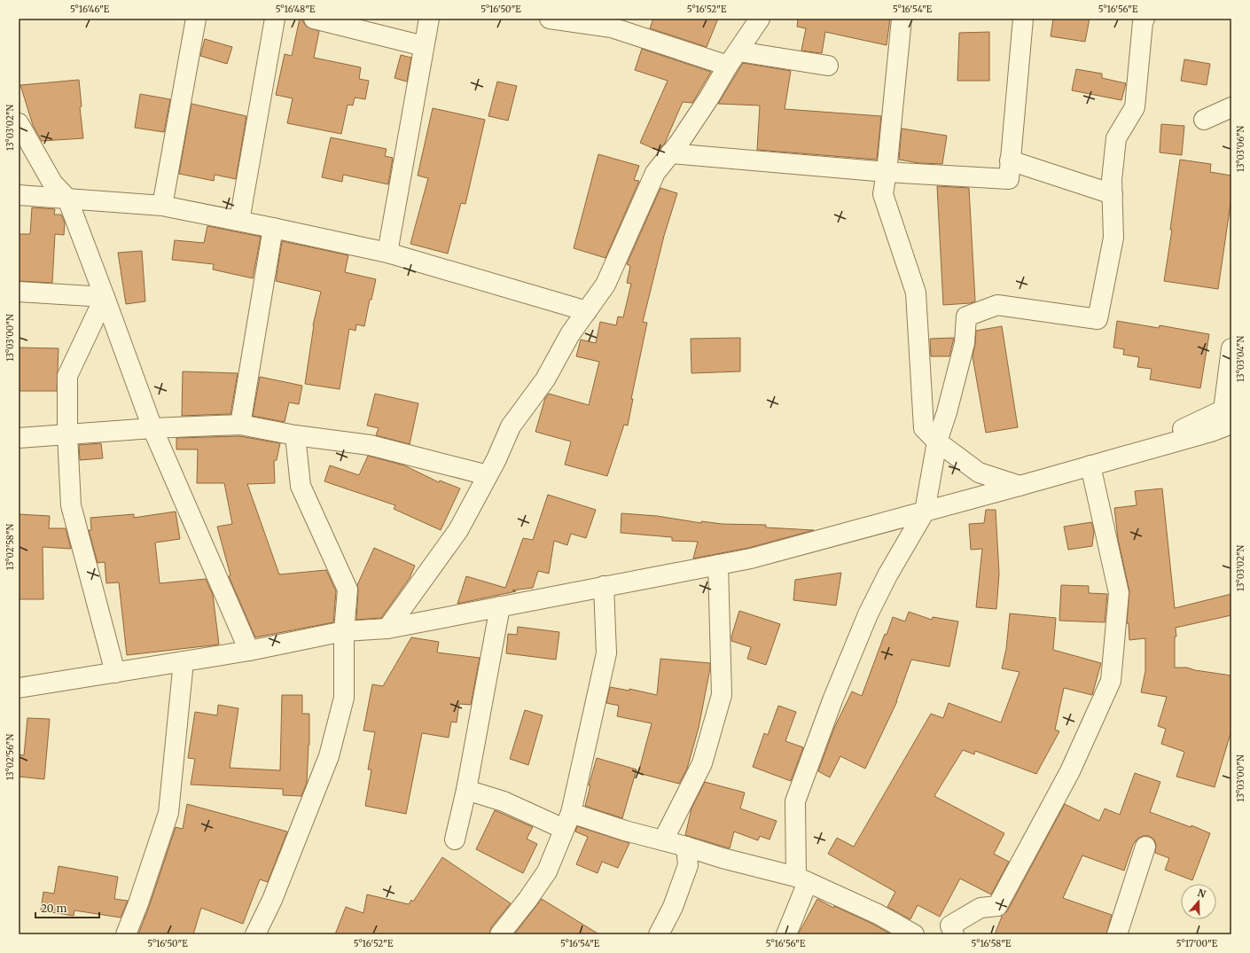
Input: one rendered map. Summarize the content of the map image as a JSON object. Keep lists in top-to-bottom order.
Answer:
{
  "scale_bar": "20 m",
  "north": "top",
  "coordinates": [
    "5°16'46\"E",
    "5°16'48\"E",
    "5°16'50\"E",
    "5°16'52\"E",
    "5°16'54\"E",
    "5°16'56\"E",
    "13°03'02\"N",
    "13°03'06\"N",
    "13°03'00\"N",
    "13°03'04\"N",
    "13°02'58\"N",
    "13°02'56\"N",
    "5°16'58\"E",
    "5°17'00\"E"
  ]
}
